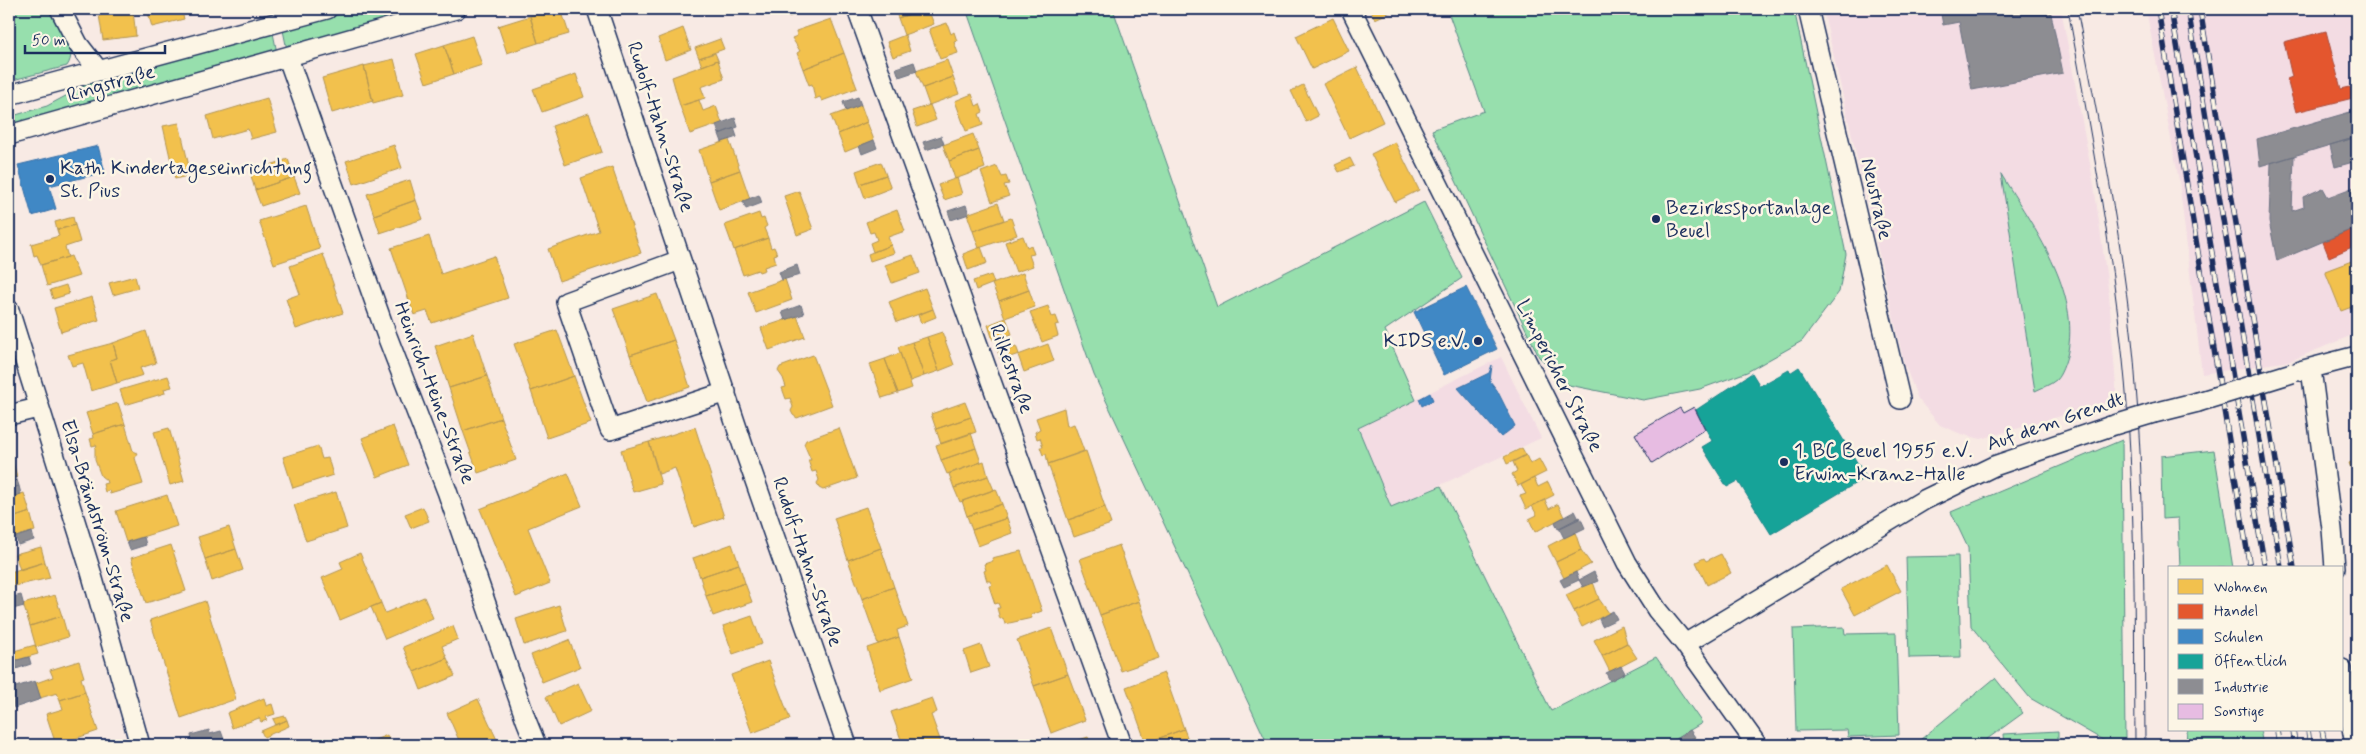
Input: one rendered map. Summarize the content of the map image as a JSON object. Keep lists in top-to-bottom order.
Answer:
{
  "streets": {
    "street": [
      "Ringstraße",
      "Rudolf-Hahn-Straße",
      "Neustraße",
      "Rilkestraße",
      "Limpericher Straße",
      "Heinrich-Heine-Straße",
      "Auf dem Grendt",
      "Elsa-Brändström-Straße"
    ]
  },
  "crossings": [
    ["Ringstraße", "Heinrich-Heine-Straße"],
    ["Limpericher Straße", "Auf dem Grendt"]
  ],
  "places": [
    "Kath. Kindertageseinrichtung St. Pius",
    "Bezirkssportanlage Beuel",
    "KIDS e.V.",
    "1. BC Beuel 1955 e.V. Erwin-Kranz-Halle"
  ],
  "legend": [
    "Wohnen",
    "Handel",
    "Schulen",
    "Öffentlich",
    "Industrie",
    "Sonstige"
  ],
  "scale_bar": "50 m"
}
